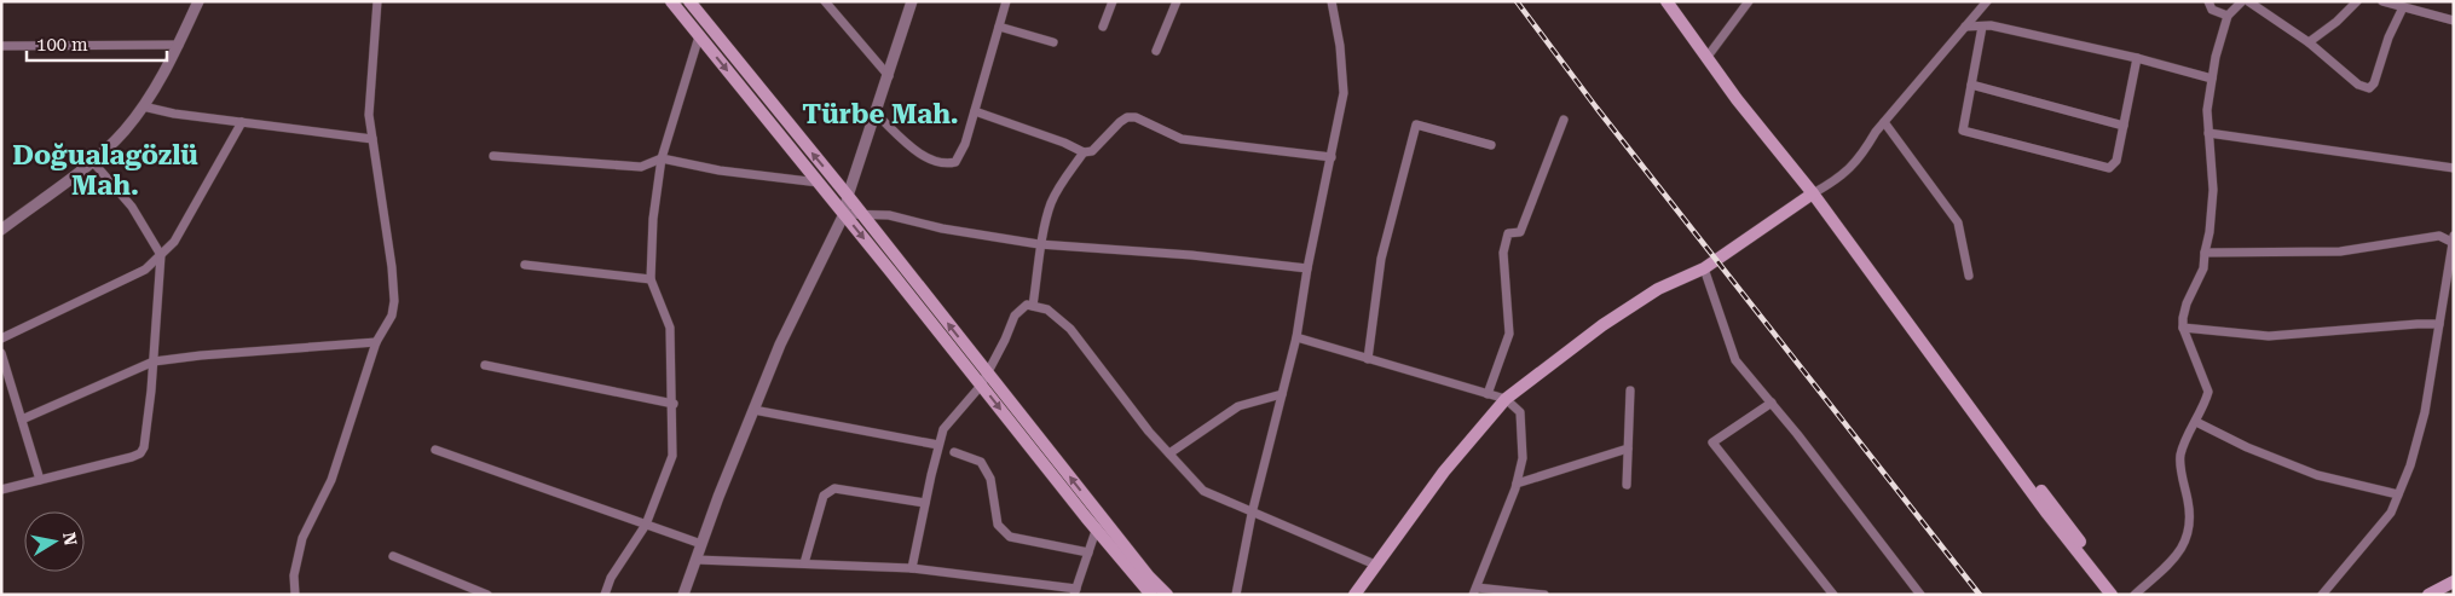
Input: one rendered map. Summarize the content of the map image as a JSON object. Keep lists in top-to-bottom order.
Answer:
{
  "districts": ["Türbe Mah.", "Doğualagözlü Mah."],
  "scale_bar": "100 m",
  "north": "right"
}
